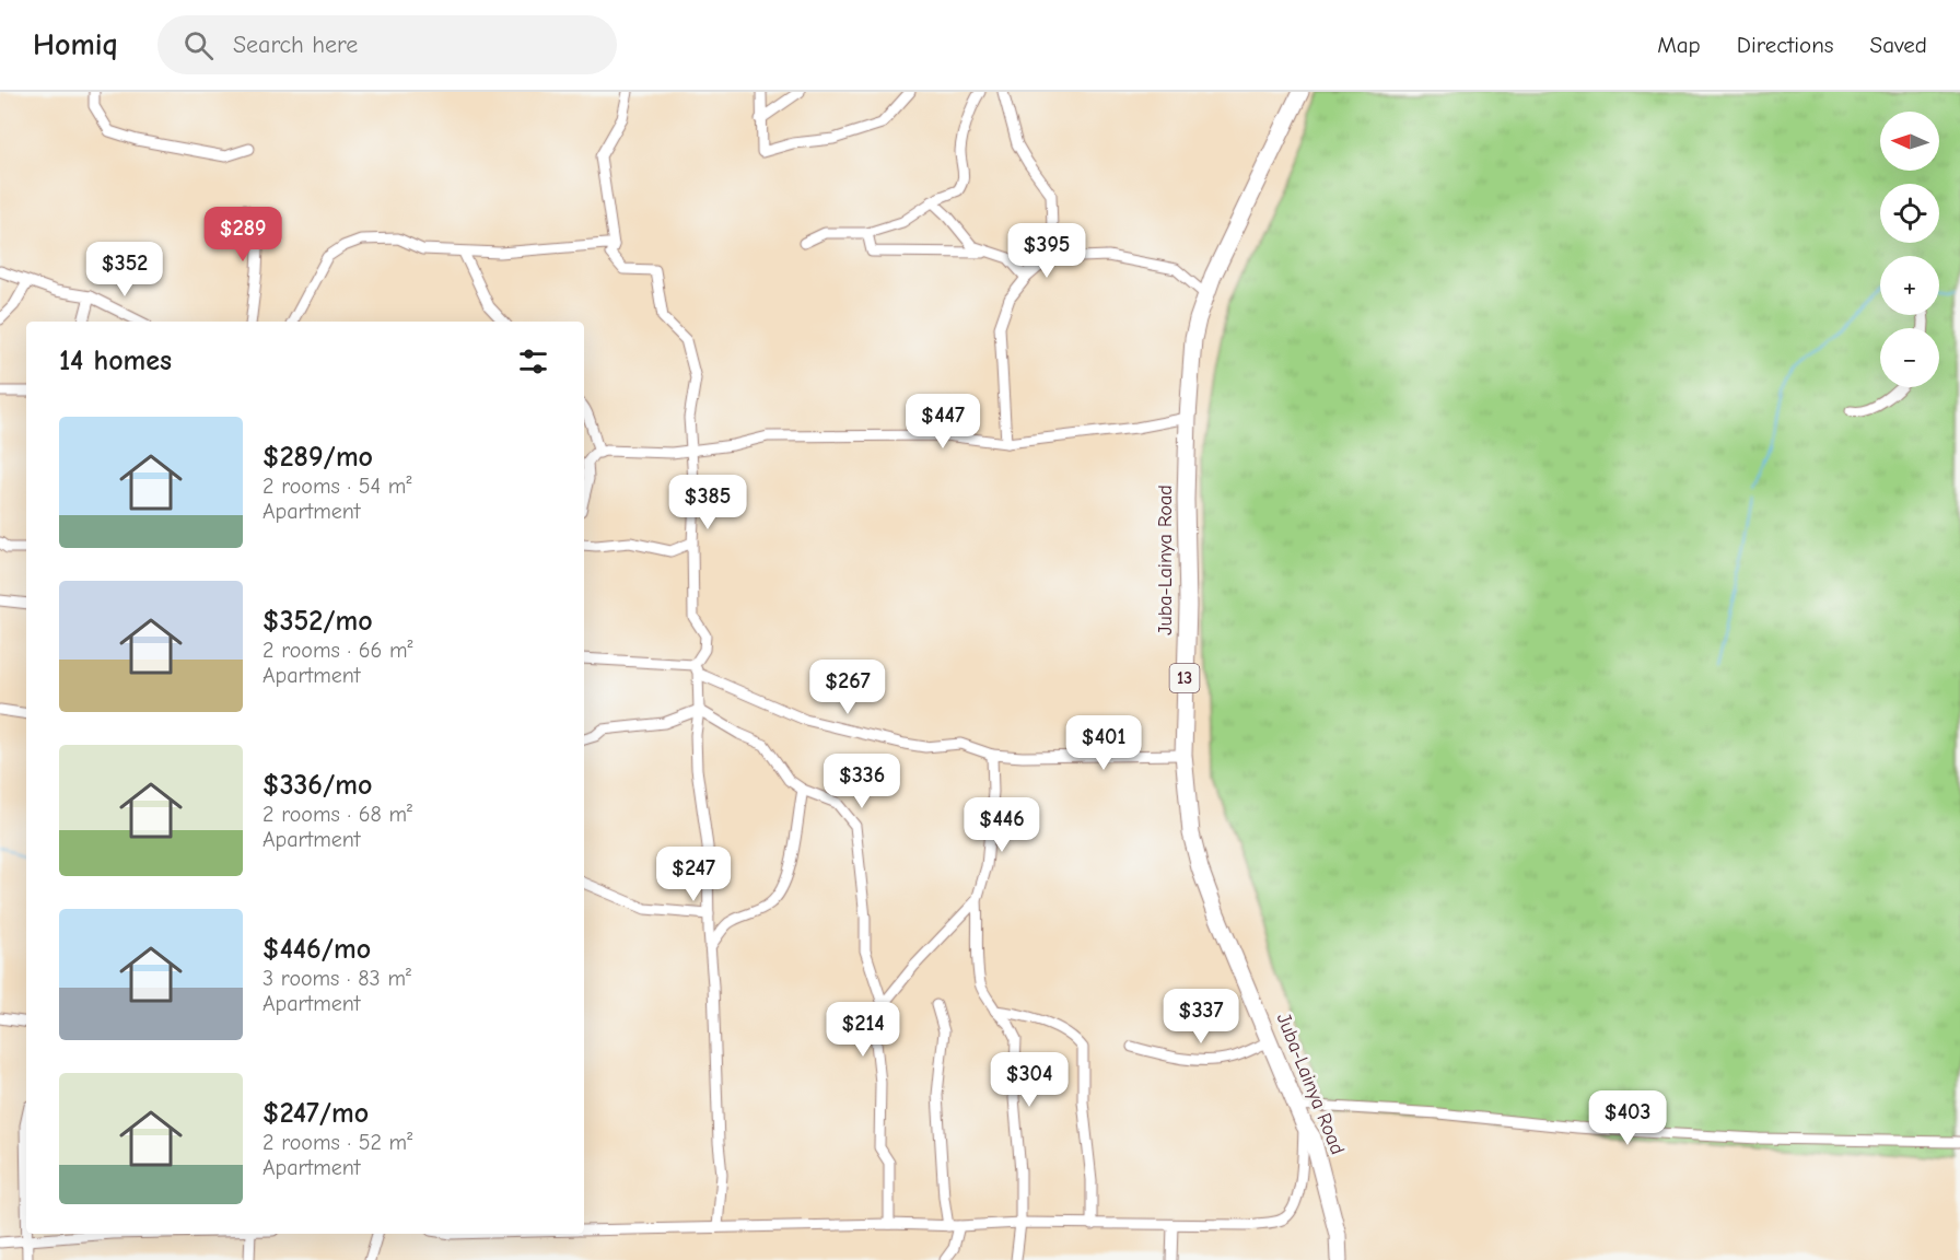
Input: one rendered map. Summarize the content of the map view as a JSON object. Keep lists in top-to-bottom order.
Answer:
{
  "streets": {
    "main road": ["Juba-Lainya Road", "13"]
  },
  "north": "left",
  "page": {
    "header": "Homiq",
    "search": "Search here",
    "nav": ["Map", "Directions", "Saved"],
    "map_buttons": ["+", "−"],
    "price": [
      "$289",
      "$395",
      "$352",
      "$447",
      "$385",
      "$267",
      "$401",
      "$336",
      "$446",
      "$247",
      "$337",
      "$214",
      "$304",
      "$403"
    ],
    "heading": "14 homes",
    "list": [
      {
        "name": "$289/mo",
        "note": "2 rooms · 54 m² · Apartment"
      },
      {
        "name": "$352/mo",
        "note": "2 rooms · 66 m² · Apartment"
      },
      {
        "name": "$336/mo",
        "note": "2 rooms · 68 m² · Apartment"
      },
      {
        "name": "$446/mo",
        "note": "3 rooms · 83 m² · Apartment"
      },
      {
        "name": "$247/mo",
        "note": "2 rooms · 52 m² · Apartment"
      }
    ]
  }
}
